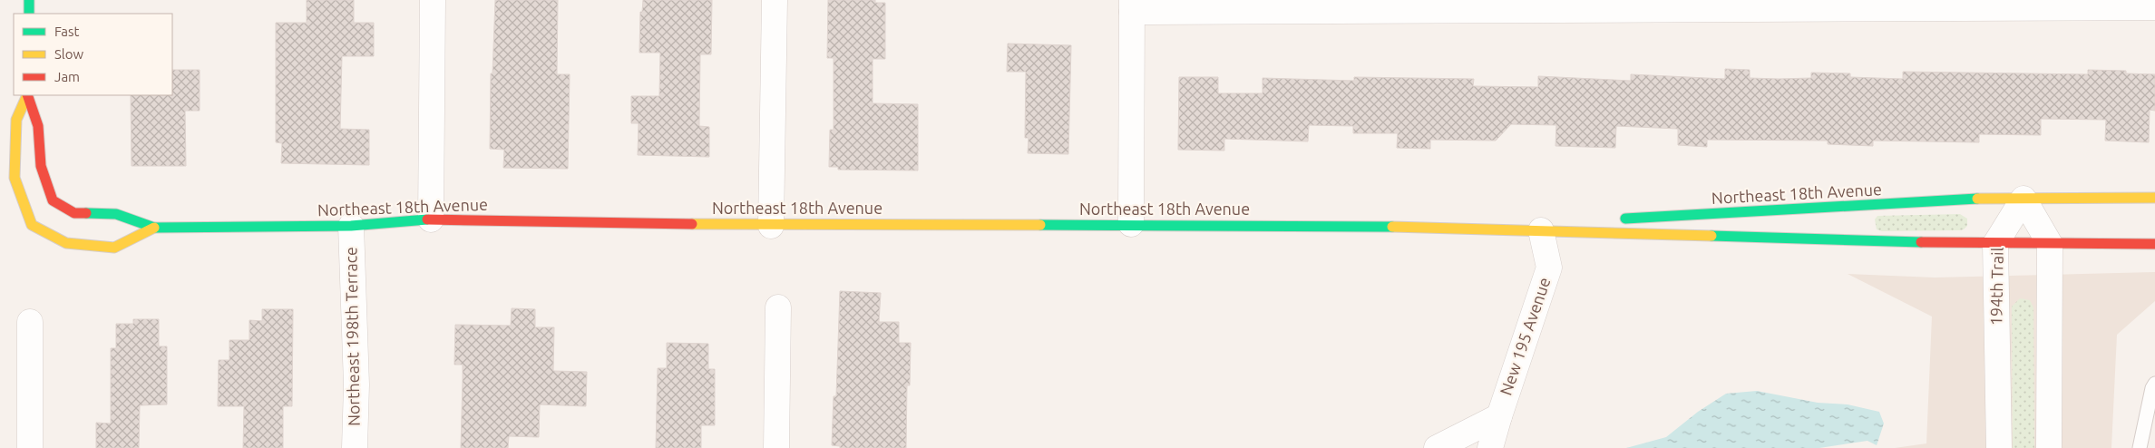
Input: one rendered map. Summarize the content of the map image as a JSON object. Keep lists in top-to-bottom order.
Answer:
{
  "streets": {
    "street": [
      "Northeast 18th Avenue",
      "194th Trail",
      "Northeast 198th Terrace",
      "New 195 Avenue"
    ]
  },
  "crossings": [
    ["Northeast 18th Avenue", "194th Trail"],
    ["Northeast 18th Avenue", "Northeast 198th Terrace"],
    ["Northeast 18th Avenue", "New 195 Avenue"]
  ],
  "legend": ["Fast", "Slow", "Jam"]
}
